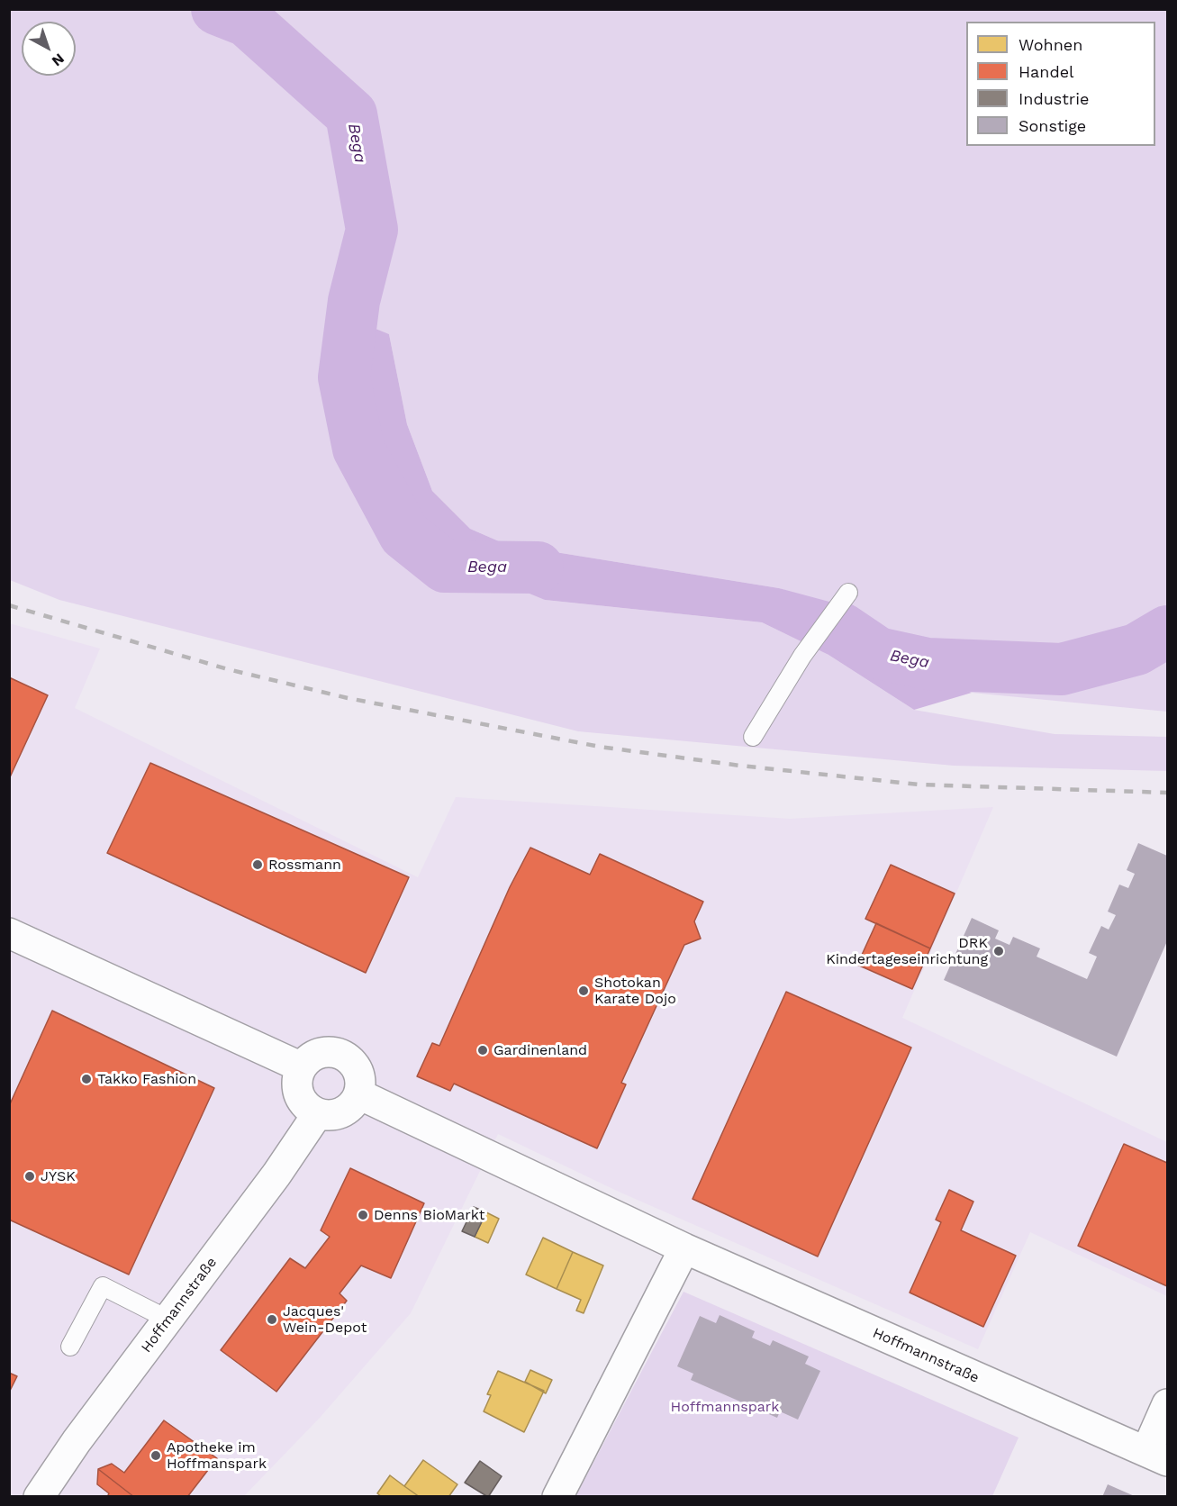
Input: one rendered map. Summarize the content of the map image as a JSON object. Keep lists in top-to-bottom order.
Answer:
{
  "streets": {
    "street": ["Hoffmannstraße"]
  },
  "water": ["Bega"],
  "parks": ["Hoffmannspark"],
  "places": [
    "Rossmann",
    "DRK Kindertageseinrichtung",
    "Shotokan Karate Dojo",
    "Gardinenland",
    "Takko Fashion",
    "JYSK",
    "Denns BioMarkt",
    "Jacques' Wein-Depot",
    "Apotheke im Hoffmanspark"
  ],
  "legend": [
    "Wohnen",
    "Handel",
    "Industrie",
    "Sonstige"
  ],
  "north": "bottom right"
}
